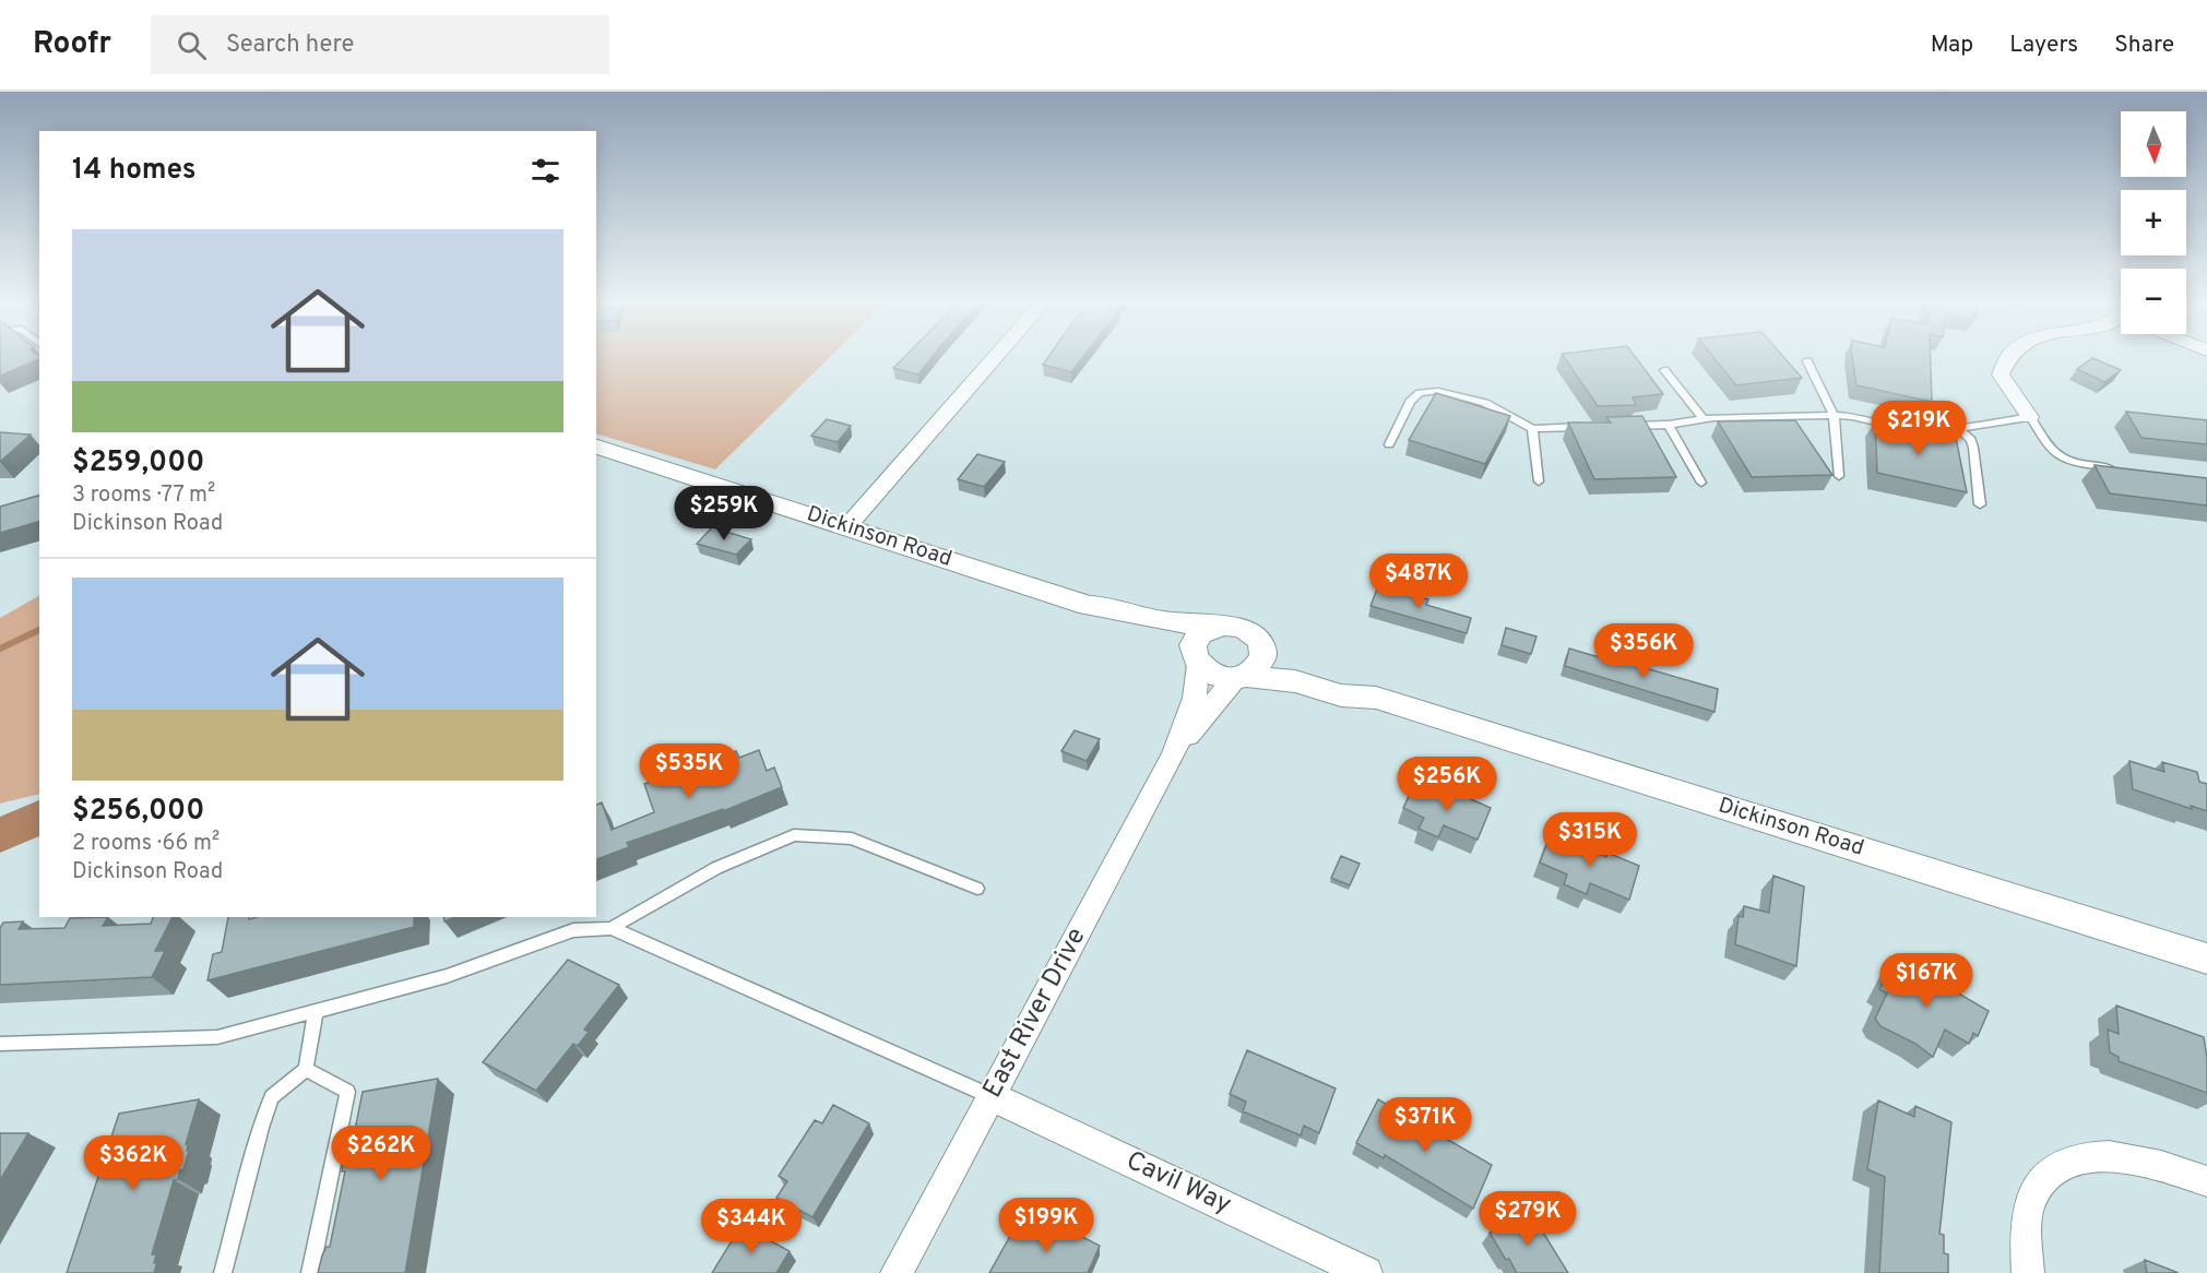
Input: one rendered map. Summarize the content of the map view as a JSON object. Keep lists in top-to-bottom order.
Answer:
{
  "streets": {
    "street": ["Dickinson Road", "East River Drive", "Cavil Way"]
  },
  "crossings": [
    ["Dickinson Road", "East River Drive"],
    ["East River Drive", "Cavil Way"]
  ],
  "north": "bottom",
  "page": {
    "header": "Roofr",
    "search": "Search here",
    "nav": ["Map", "Layers", "Share"],
    "map_buttons": ["+", "−"],
    "heading": "14 homes",
    "list": [
      {
        "name": "$259,000",
        "note": "3 rooms · 77 m² · Dickinson Road"
      },
      {
        "name": "$256,000",
        "note": "2 rooms · 66 m² · Dickinson Road"
      }
    ],
    "price": [
      "$219K",
      "$259K",
      "$487K",
      "$356K",
      "$535K",
      "$256K",
      "$315K",
      "$167K",
      "$371K",
      "$262K",
      "$362K",
      "$279K",
      "$199K",
      "$344K"
    ]
  }
}
